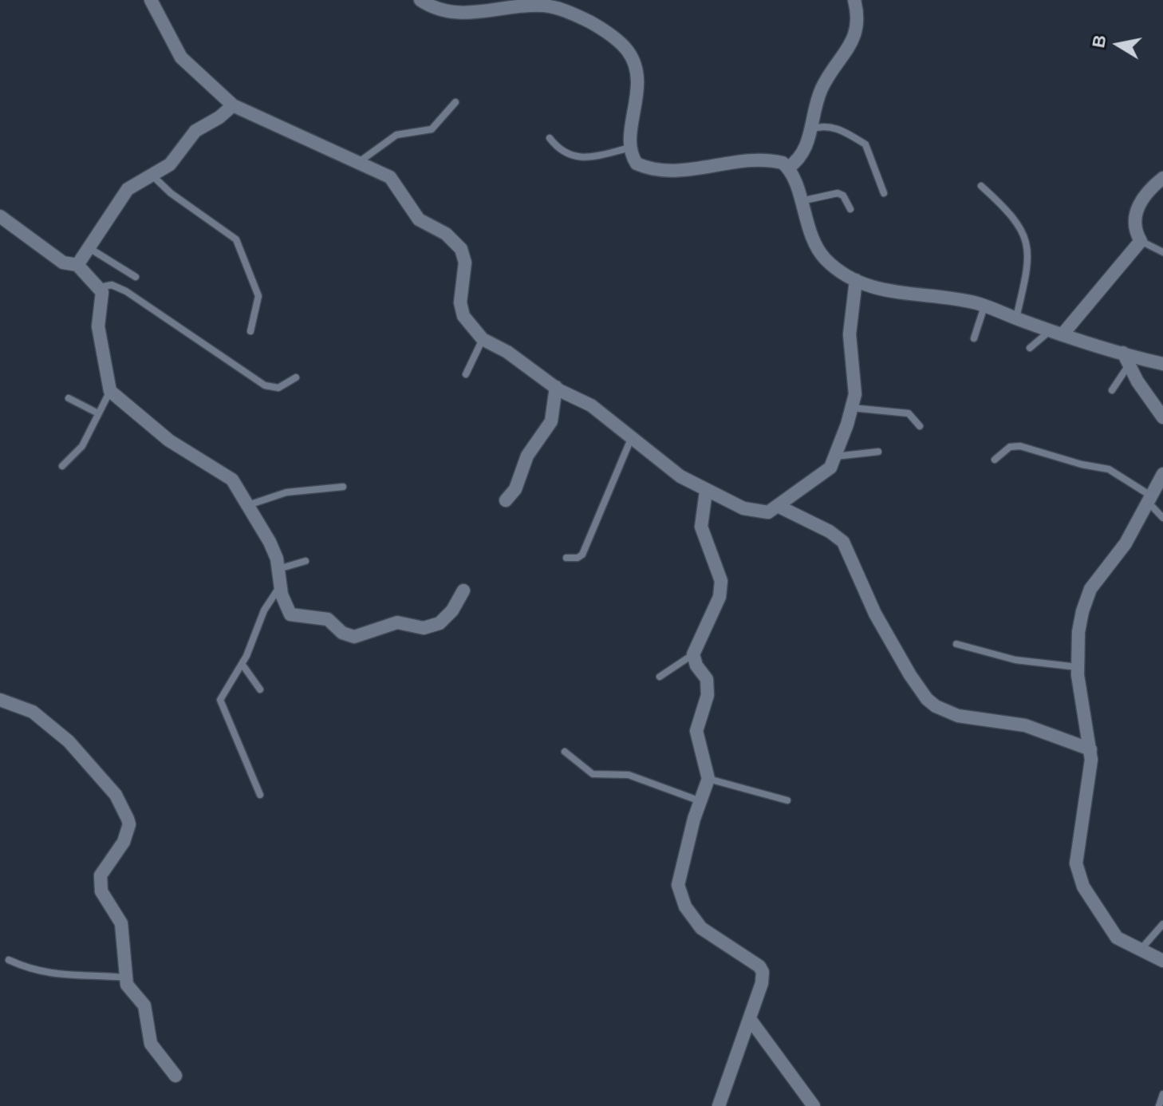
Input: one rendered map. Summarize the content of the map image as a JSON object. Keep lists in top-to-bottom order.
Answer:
{
  "north": "left"
}
